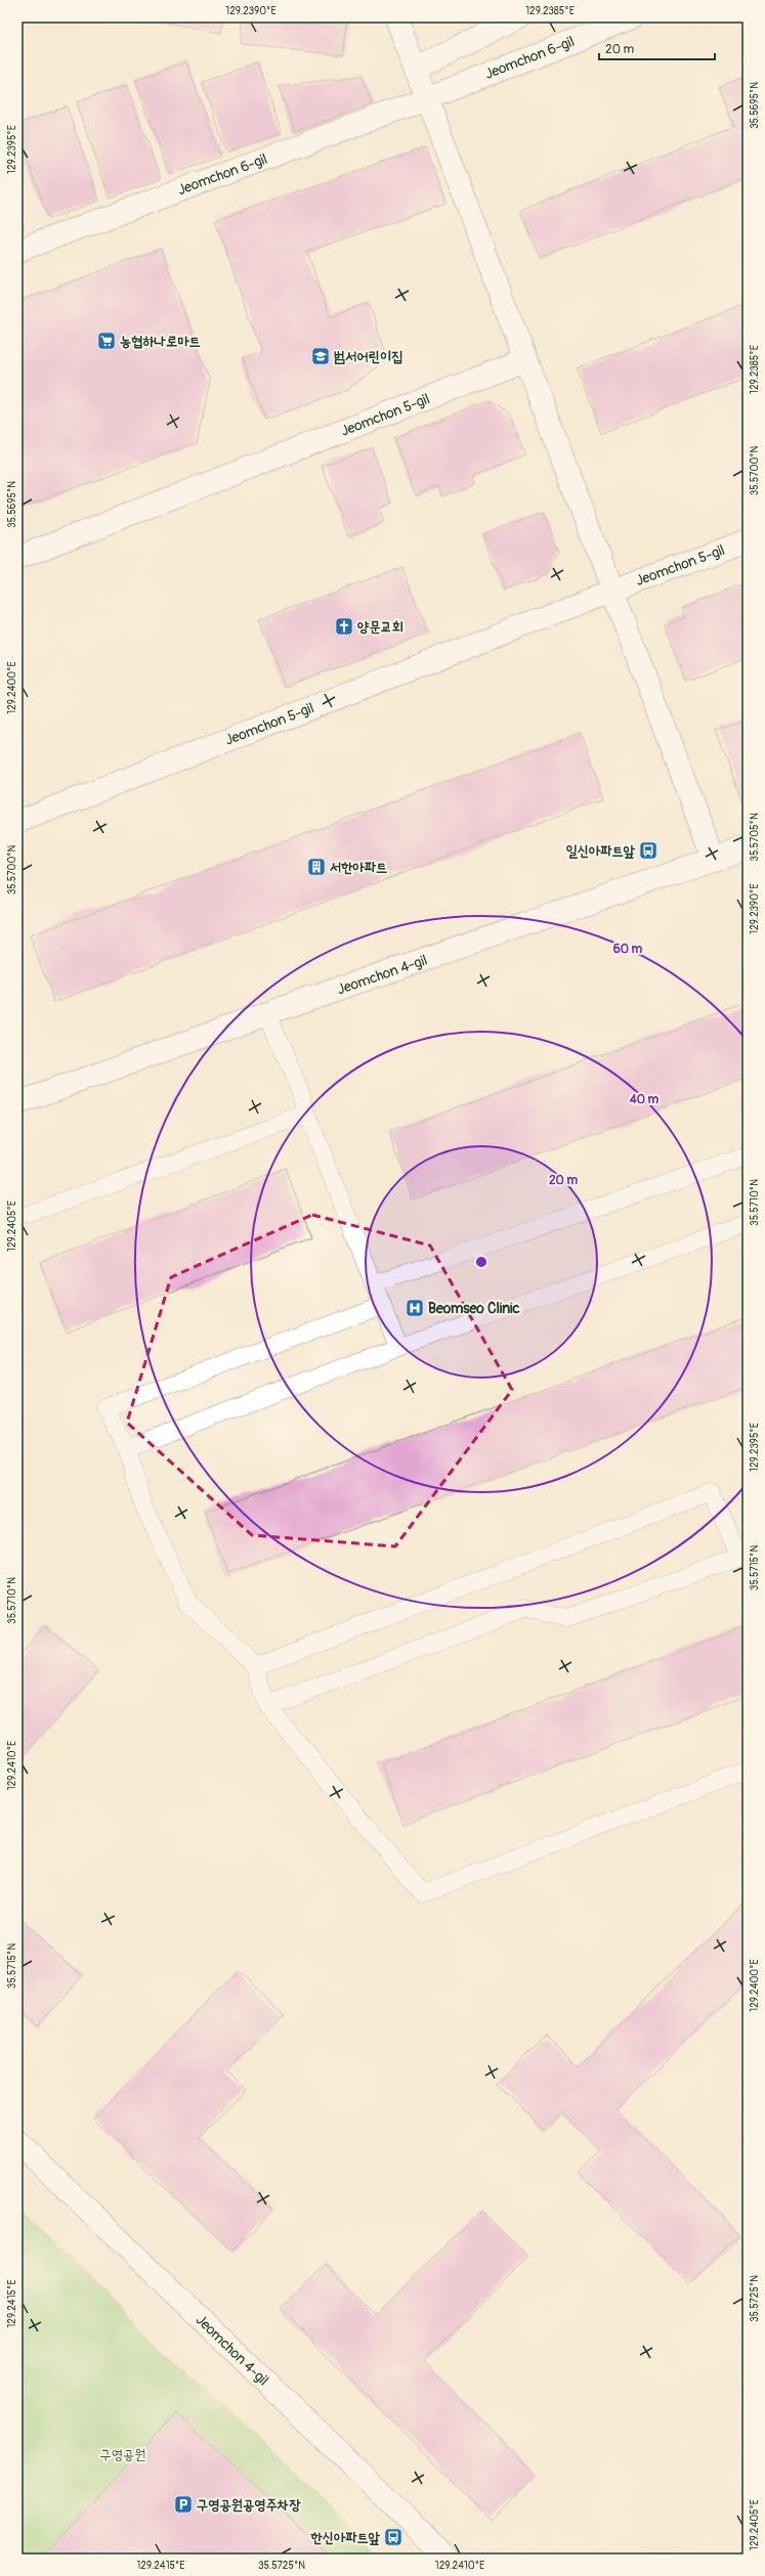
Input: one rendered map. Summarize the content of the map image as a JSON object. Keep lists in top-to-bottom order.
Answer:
{
  "streets": {
    "street": ["Jeomchon 6-gil", "Jeomchon 5-gil", "Jeomchon 4-gil"]
  },
  "parks": ["구영공원"],
  "places": {
    "supermarket": ["농협하나로마트"],
    "school or university": ["범서어린이집"],
    "church": ["양문교회"],
    "bus stop": ["일신아파트앞", "한신아파트앞"],
    "building": ["서한아파트"],
    "hospital": ["Beomseo Clinic"],
    "parking": ["구영공원공영주차장"]
  },
  "scale_bar": "20 m",
  "coordinates": [
    "129.2390°E",
    "129.2385°E",
    "35.5695°N",
    "129.2395°E",
    "35.5700°N",
    "129.2400°E",
    "35.5705°N",
    "35.5710°N",
    "129.2405°E",
    "35.5715°N",
    "129.2410°E",
    "35.5725°N",
    "129.2415°E"
  ],
  "rings": ["60 m", "40 m", "20 m"]
}
